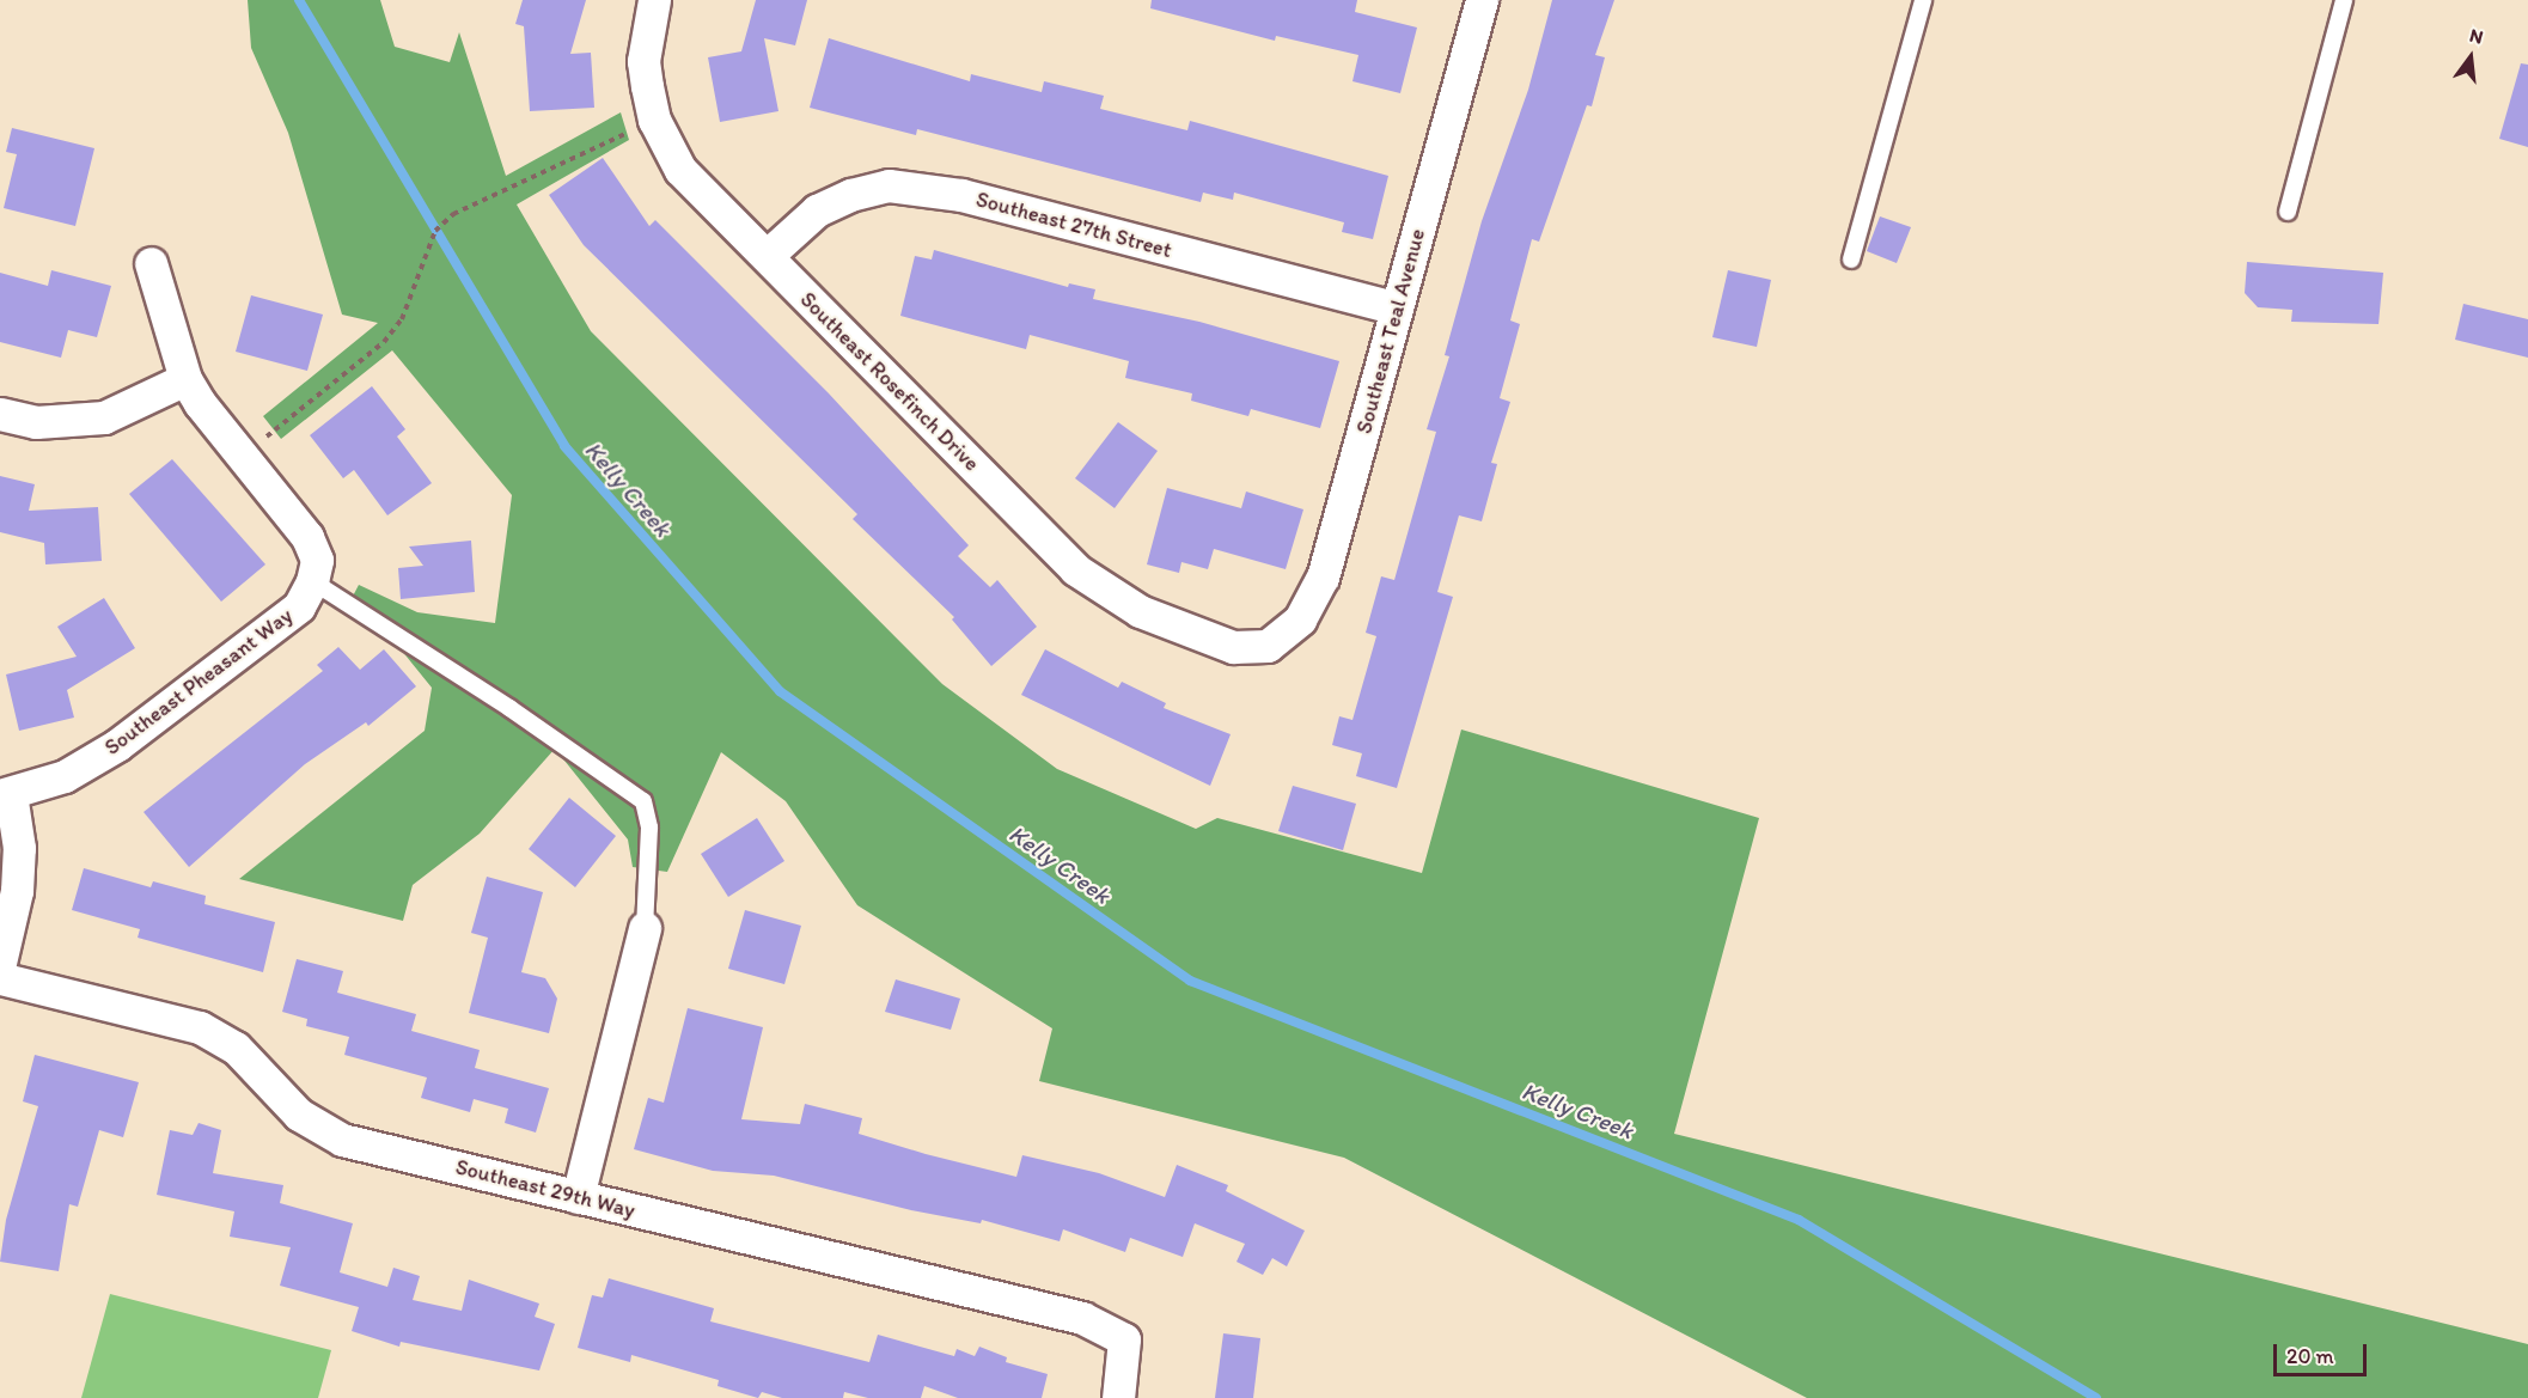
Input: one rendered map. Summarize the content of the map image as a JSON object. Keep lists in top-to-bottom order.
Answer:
{
  "streets": {
    "street": [
      "Southeast 27th Street",
      "Southeast Teal Avenue",
      "Southeast Rosefinch Drive",
      "Southeast Pheasant Way",
      "Southeast 29th Way"
    ]
  },
  "crossings": [
    ["Southeast 27th Street", "Southeast Teal Avenue"],
    ["Southeast 27th Street", "Southeast Rosefinch Drive"],
    ["Southeast Teal Avenue", "Southeast Rosefinch Drive"]
  ],
  "water": ["Kelly Creek"],
  "scale_bar": "20 m",
  "north": "top"
}
